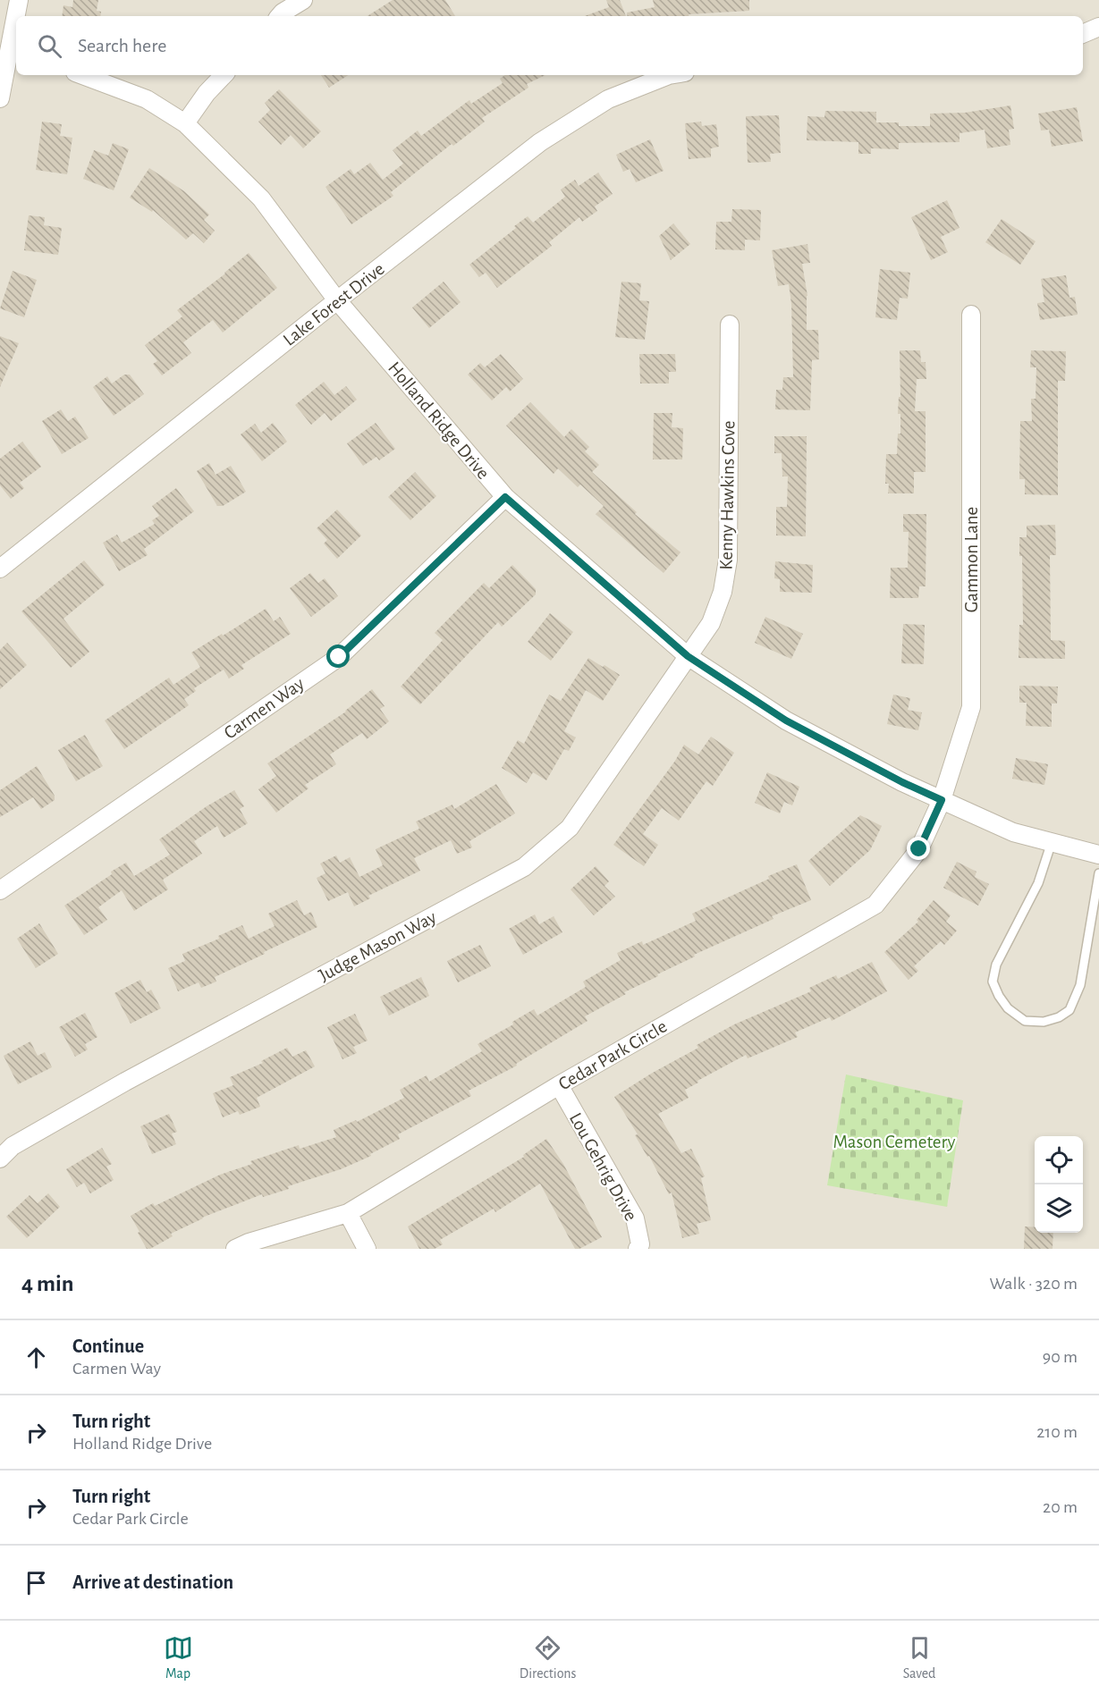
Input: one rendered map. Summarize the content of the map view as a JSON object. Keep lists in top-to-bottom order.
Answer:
{
  "streets": {
    "street": [
      "Lake Forest Drive",
      "Holland Ridge Drive",
      "Kenny Hawkins Cove",
      "Gammon Lane",
      "Carmen Way",
      "Judge Mason Way",
      "Cedar Park Circle",
      "Lou Gehrig Drive"
    ]
  },
  "crossings": [
    ["Lake Forest Drive", "Holland Ridge Drive"],
    ["Holland Ridge Drive", "Kenny Hawkins Cove"],
    ["Holland Ridge Drive", "Gammon Lane"],
    ["Holland Ridge Drive", "Carmen Way"],
    ["Holland Ridge Drive", "Judge Mason Way"],
    ["Holland Ridge Drive", "Cedar Park Circle"],
    ["Kenny Hawkins Cove", "Judge Mason Way"],
    ["Gammon Lane", "Cedar Park Circle"],
    ["Cedar Park Circle", "Lou Gehrig Drive"]
  ],
  "parks": ["Mason Cemetery"],
  "page": {
    "search": "Search here",
    "heading": ["4 min", "Walk · 320 m"],
    "list": [
      ["Continue", "Carmen Way", "90 m"],
      ["Turn right", "Holland Ridge Drive", "210 m"],
      ["Turn right", "Cedar Park Circle", "20 m"],
      "Arrive at destination"
    ],
    "nav": ["Map", "Directions", "Saved"]
  }
}
